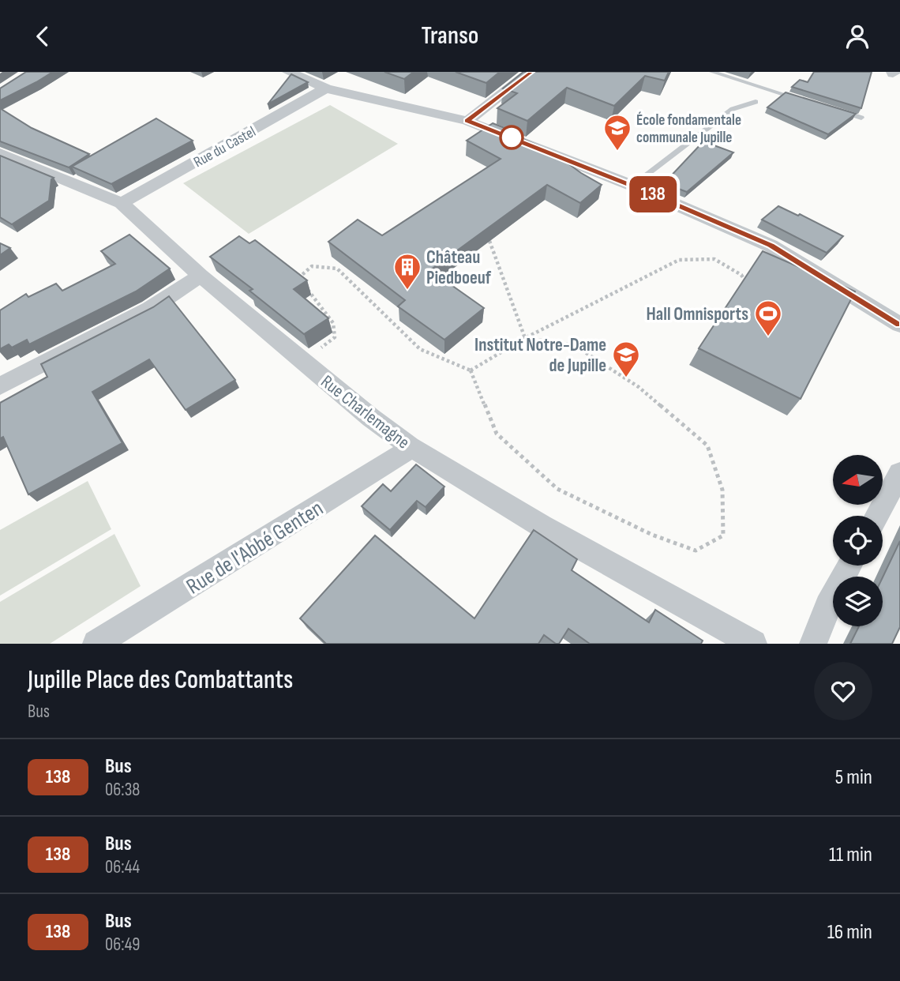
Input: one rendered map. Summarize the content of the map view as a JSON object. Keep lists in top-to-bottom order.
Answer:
{
  "streets": {
    "street": ["Rue du Castel", "Rue Charlemagne", "Rue de l'Abbé Genten"]
  },
  "crossings": [
    ["Rue du Castel", "Rue Charlemagne"],
    ["Rue Charlemagne", "Rue de l'Abbé Genten"]
  ],
  "places": {
    "school or university": ["École fondamentale communale Jupille", "Institut Notre-Dame de Jupille"],
    "building": ["Château Piedboeuf"],
    "sports": ["Hall Omnisports"]
  },
  "lines": ["bus line 138"],
  "north": "left",
  "page": {
    "header": "Transo",
    "on_map": "138",
    "heading": ["Jupille Place des Combattants", "Bus"],
    "list": [
      {
        "mark": "138",
        "name": "Bus",
        "note": "06:38",
        "value": "5 min"
      },
      {
        "mark": "138",
        "name": "Bus",
        "note": "06:44",
        "value": "11 min"
      },
      {
        "mark": "138",
        "name": "Bus",
        "note": "06:49",
        "value": "16 min"
      }
    ]
  }
}
